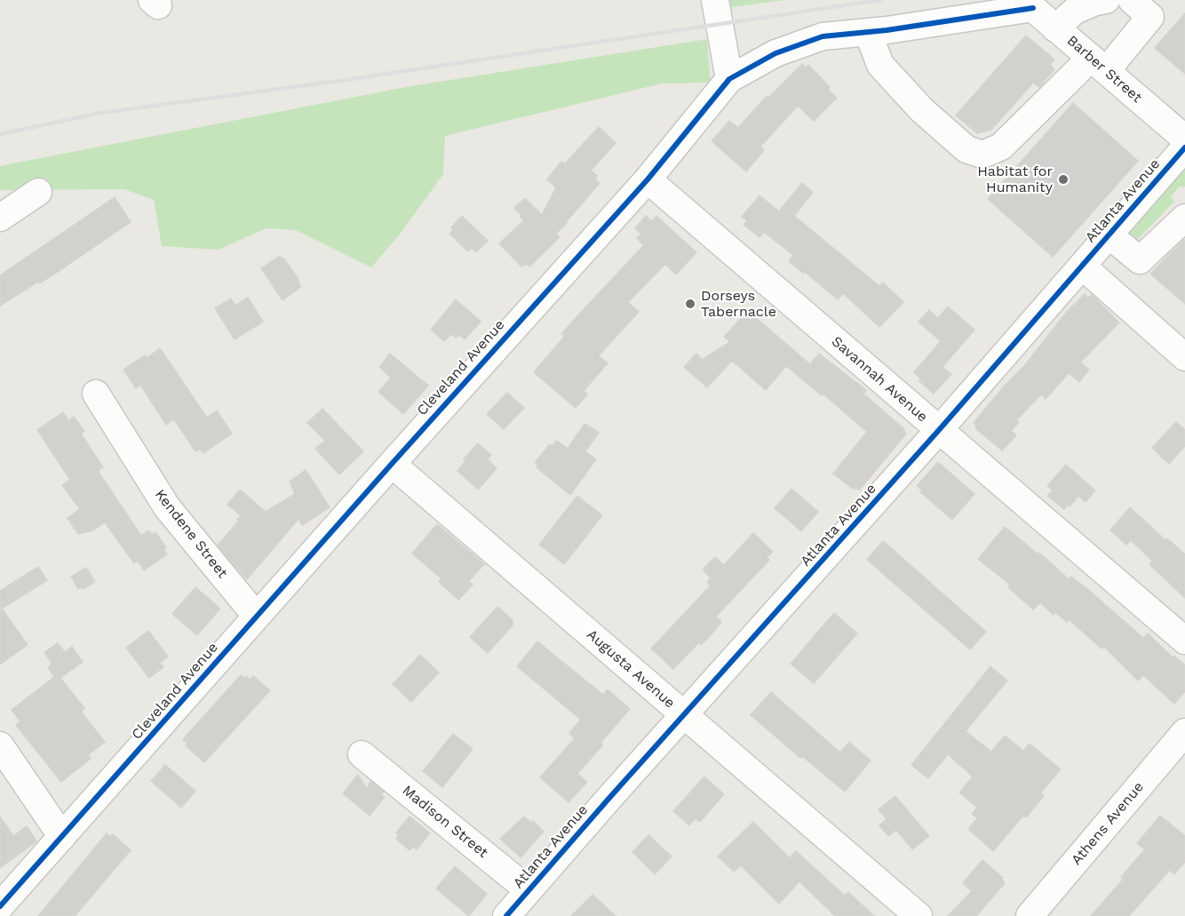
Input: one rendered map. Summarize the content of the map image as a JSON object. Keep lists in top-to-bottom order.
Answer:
{
  "streets": {
    "street": [
      "Barber Street",
      "Atlanta Avenue",
      "Cleveland Avenue",
      "Savannah Avenue",
      "Kendene Street",
      "Augusta Avenue",
      "Madison Street",
      "Athens Avenue"
    ]
  },
  "crossings": [
    ["Barber Street", "Atlanta Avenue"],
    ["Barber Street", "Cleveland Avenue"],
    ["Atlanta Avenue", "Savannah Avenue"],
    ["Atlanta Avenue", "Augusta Avenue"],
    ["Atlanta Avenue", "Madison Street"],
    ["Cleveland Avenue", "Savannah Avenue"],
    ["Cleveland Avenue", "Kendene Street"],
    ["Cleveland Avenue", "Augusta Avenue"]
  ],
  "places": ["Habitat for Humanity", "Dorseys Tabernacle"]
}
